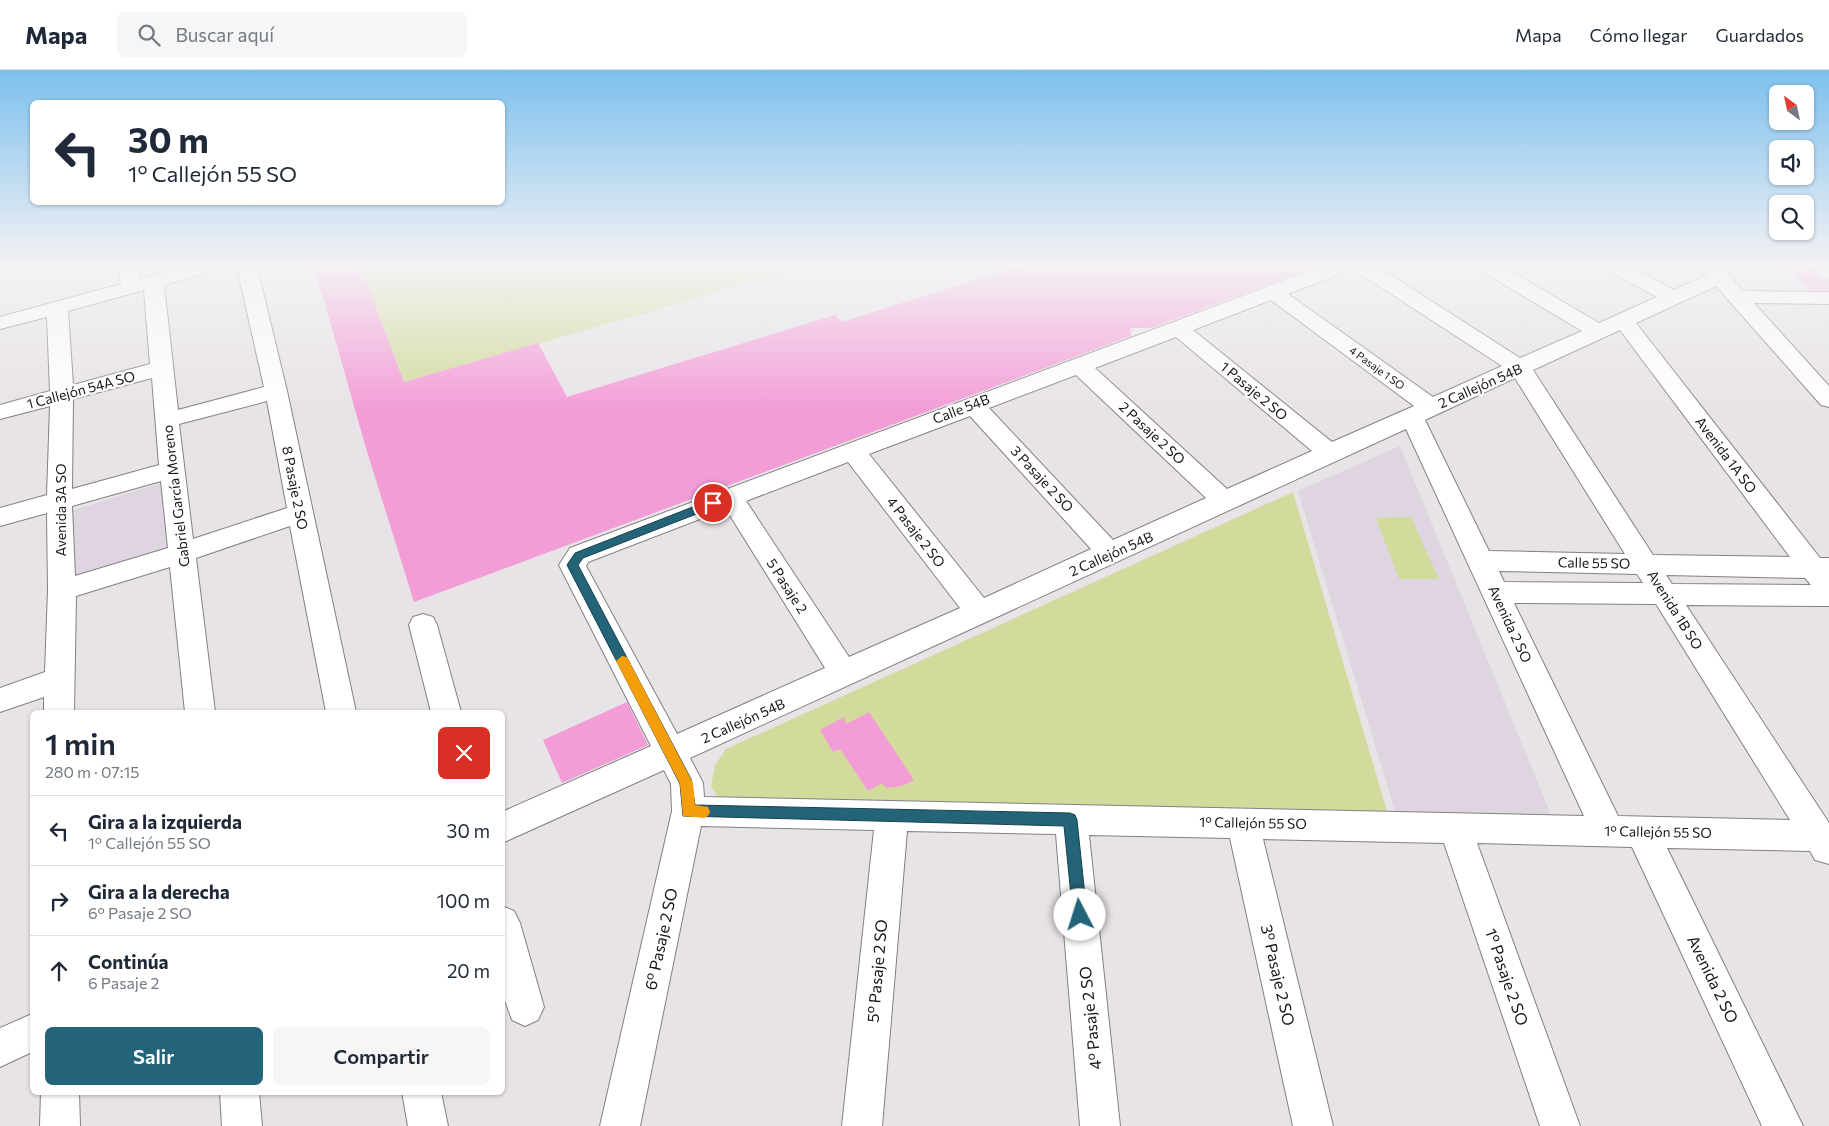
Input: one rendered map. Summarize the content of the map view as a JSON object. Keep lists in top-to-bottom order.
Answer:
{
  "streets": {
    "street": [
      "4 Pasaje 1 SO",
      "2 Callejón 54B",
      "1 Callejón 54A SO",
      "1 Pasaje 2 SO",
      "Calle 54B",
      "2 Pasaje 2 SO",
      "Avenida 1A SO",
      "3 Pasaje 2 SO",
      "8 Pasaje 2 SO",
      "Gabriel García Moreno",
      "Avenida 3A SO",
      "4 Pasaje 2 SO",
      "Calle 55 SO",
      "5 Pasaje 2",
      "Avenida 1B SO",
      "Avenida 2 SO",
      "1º Callejón 55 SO",
      "6º Pasaje 2 SO",
      "5º Pasaje 2 SO",
      "3º Pasaje 2 SO",
      "1º Pasaje 2 SO",
      "4º Pasaje 2 SO"
    ]
  },
  "crossings": [
    ["4 Pasaje 1 SO", "2 Callejón 54B"],
    ["4 Pasaje 1 SO", "Avenida 2 SO"],
    ["2 Callejón 54B", "1 Pasaje 2 SO"],
    ["2 Callejón 54B", "2 Pasaje 2 SO"],
    ["2 Callejón 54B", "Avenida 1A SO"],
    ["2 Callejón 54B", "3 Pasaje 2 SO"],
    ["2 Callejón 54B", "4 Pasaje 2 SO"],
    ["2 Callejón 54B", "5 Pasaje 2"],
    ["2 Callejón 54B", "Avenida 1B SO"],
    ["2 Callejón 54B", "Avenida 2 SO"],
    ["2 Callejón 54B", "6º Pasaje 2 SO"],
    ["1 Callejón 54A SO", "Gabriel García Moreno"],
    ["1 Callejón 54A SO", "Avenida 3A SO"],
    ["1 Pasaje 2 SO", "Calle 54B"],
    ["Calle 54B", "2 Pasaje 2 SO"],
    ["Calle 54B", "3 Pasaje 2 SO"],
    ["Calle 54B", "4 Pasaje 2 SO"],
    ["Calle 54B", "5 Pasaje 2"],
    ["Calle 54B", "6º Pasaje 2 SO"],
    ["Avenida 1A SO", "Calle 55 SO"],
    ["Calle 55 SO", "Avenida 1B SO"],
    ["Calle 55 SO", "Avenida 2 SO"],
    ["Avenida 1B SO", "1º Callejón 55 SO"],
    ["Avenida 2 SO", "1º Callejón 55 SO"],
    ["1º Callejón 55 SO", "6º Pasaje 2 SO"],
    ["1º Callejón 55 SO", "5º Pasaje 2 SO"],
    ["1º Callejón 55 SO", "3º Pasaje 2 SO"],
    ["1º Callejón 55 SO", "1º Pasaje 2 SO"],
    ["1º Callejón 55 SO", "4º Pasaje 2 SO"]
  ],
  "north": "top left",
  "page": {
    "header": "Mapa",
    "search": "Buscar aquí",
    "nav": ["Mapa", "Cómo llegar", "Guardados"],
    "turn": ["30 m", "1º Callejón 55 SO"],
    "heading": ["1 min", "280 m · 07:15"],
    "list": [
      {
        "name": "Gira a la izquierda",
        "note": "1º Callejón 55 SO",
        "value": "30 m"
      },
      {
        "name": "Gira a la derecha",
        "note": "6º Pasaje 2 SO",
        "value": "100 m"
      },
      {
        "name": "Continúa",
        "note": "6 Pasaje 2",
        "value": "20 m"
      }
    ],
    "buttons": ["Salir", "Compartir"]
  }
}
